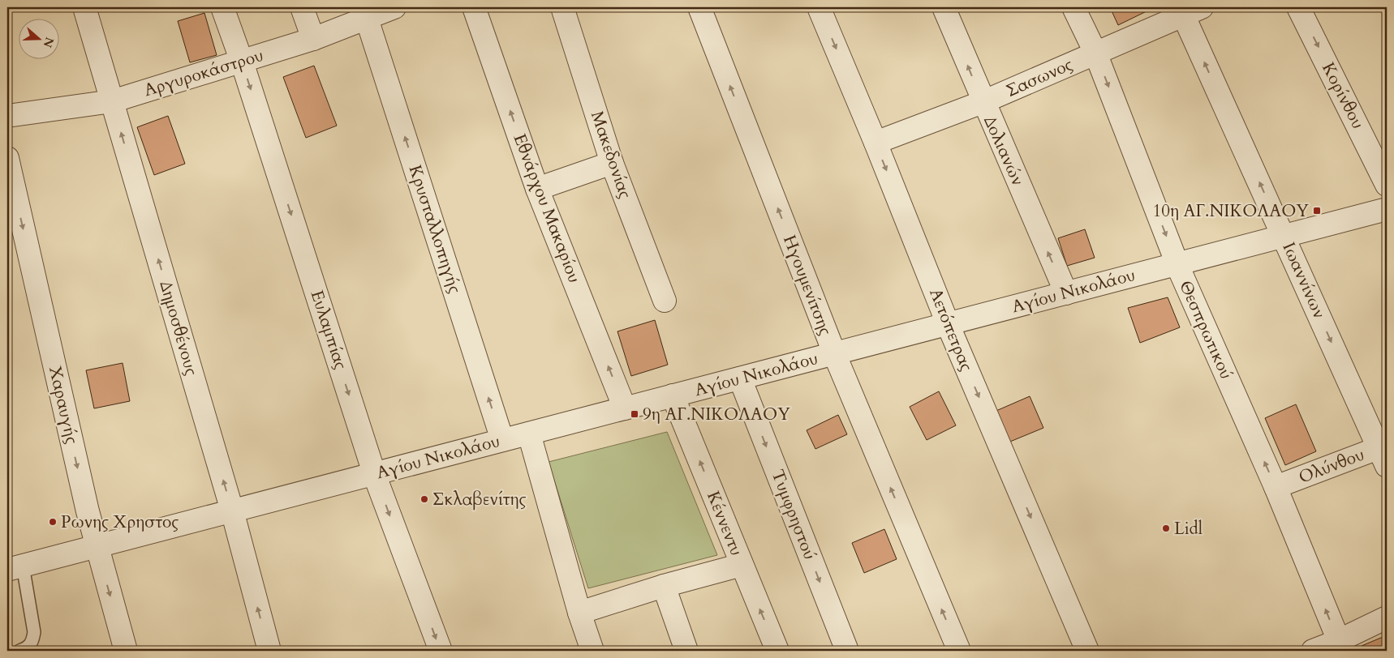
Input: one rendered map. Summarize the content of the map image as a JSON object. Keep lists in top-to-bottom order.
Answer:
{
  "streets": {
    "street": [
      "Αργυροκάστρου",
      "Σασωνος",
      "Κορίνθου",
      "Δολιανών",
      "Μακεδονίας",
      "Εθνάρχου Μακαρίου",
      "Κρυσταλλοπηγής",
      "Ιωαννίνων",
      "Ηγουμενίτσης",
      "Αγίου Νικολάου",
      "Δημοσθένους",
      "Ευλαμπίας",
      "Αετόπετρας",
      "Θεσπρωτικού",
      "Χαραυγής",
      "Ολύνθου",
      "Τυμφρηστού",
      "Κέννεντυ"
    ]
  },
  "crossings": [
    ["Αργυροκάστρου", "Κρυσταλλοπηγής"],
    ["Αργυροκάστρου", "Δημοσθένους"],
    ["Αργυροκάστρου", "Ευλαμπίας"],
    ["Σασωνος", "Δολιανών"],
    ["Σασωνος", "Ιωαννίνων"],
    ["Σασωνος", "Αετόπετρας"],
    ["Σασωνος", "Θεσπρωτικού"],
    ["Δολιανών", "Αγίου Νικολάου"],
    ["Εθνάρχου Μακαρίου", "Αγίου Νικολάου"],
    ["Κρυσταλλοπηγής", "Αγίου Νικολάου"],
    ["Ιωαννίνων", "Αγίου Νικολάου"],
    ["Ιωαννίνων", "Ολύνθου"],
    ["Ηγουμενίτσης", "Αγίου Νικολάου"],
    ["Αγίου Νικολάου", "Δημοσθένους"],
    ["Αγίου Νικολάου", "Ευλαμπίας"],
    ["Αγίου Νικολάου", "Αετόπετρας"],
    ["Αγίου Νικολάου", "Θεσπρωτικού"],
    ["Αγίου Νικολάου", "Χαραυγής"],
    ["Αγίου Νικολάου", "Τυμφρηστού"],
    ["Αγίου Νικολάου", "Κέννεντυ"],
    ["Θεσπρωτικού", "Ολύνθου"]
  ],
  "one_way": [
    "Κορίνθου",
    "Δολιανών",
    "Εθνάρχου Μακαρίου",
    "Κρυσταλλοπηγής",
    "Ηγουμενίτσης",
    "Δημοσθένους",
    "Ευλαμπίας",
    "Αετόπετρας",
    "Χαραυγής",
    "Τυμφρηστού"
  ],
  "places": {
    "transit": ["10η ΑΓ.ΝΙΚΟΛΑΟΥ", "9η ΑΓ.ΝΙΚΟΛΑΟΥ"],
    "other": ["Σκλαβενίτης", "Ρωνης Χρηστος", "Lidl"]
  },
  "north": "right"
}
